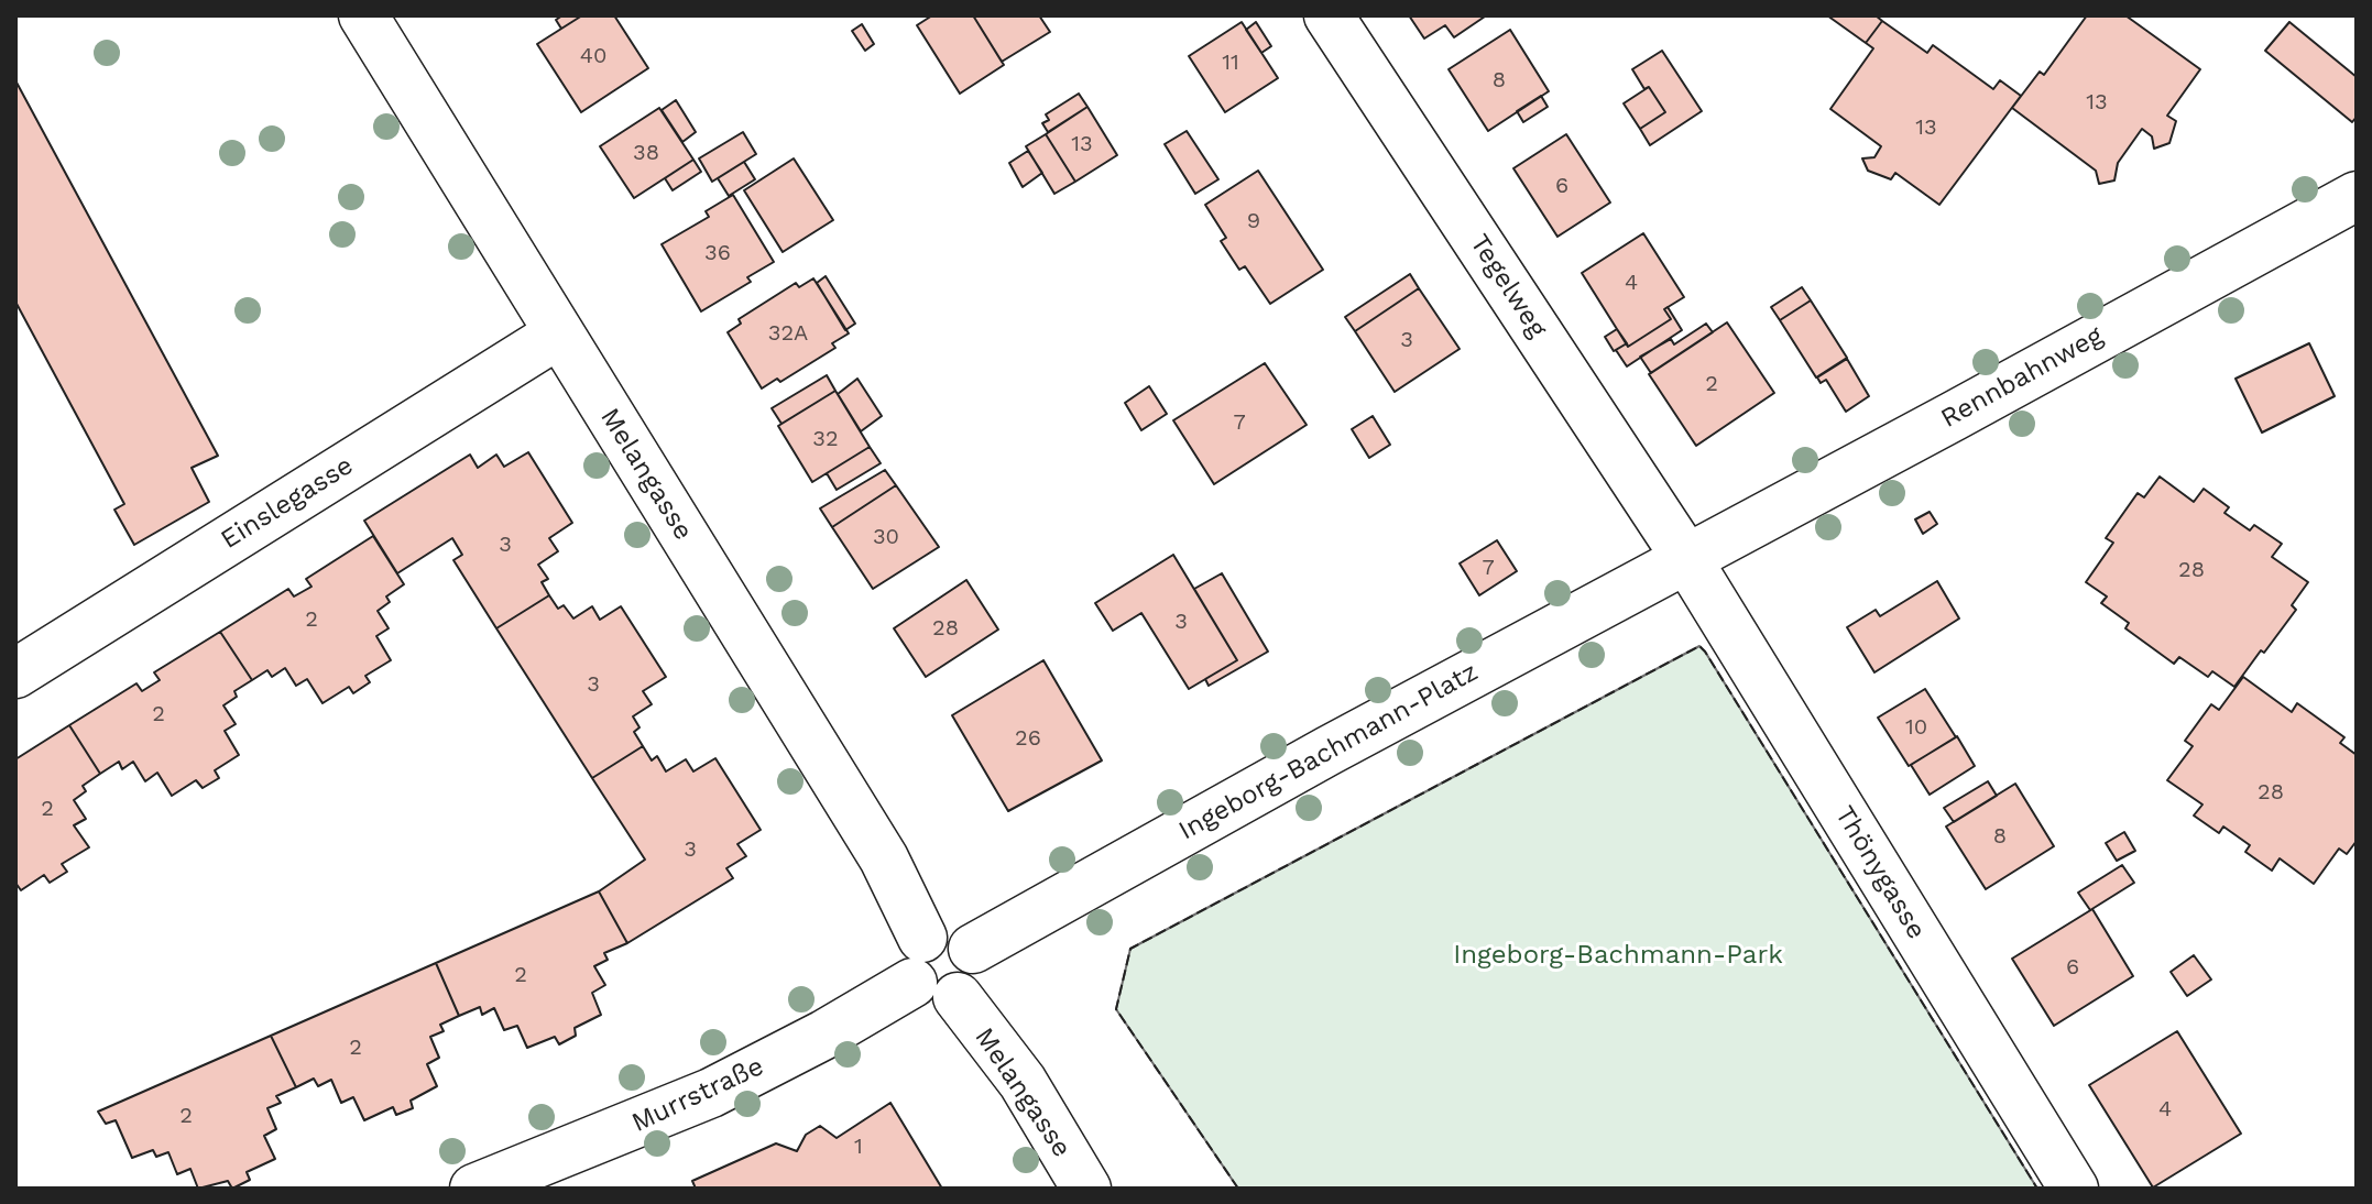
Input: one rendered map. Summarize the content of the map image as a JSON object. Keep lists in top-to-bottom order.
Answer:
{
  "streets": {
    "street": [
      "Tegelweg",
      "Rennbahnweg",
      "Melangasse",
      "Einslegasse",
      "Ingeborg-Bachmann-Platz",
      "Thönygasse",
      "Murrstraße"
    ]
  },
  "crossings": [
    ["Tegelweg", "Rennbahnweg"],
    ["Tegelweg", "Ingeborg-Bachmann-Platz"],
    ["Tegelweg", "Thönygasse"],
    ["Rennbahnweg", "Ingeborg-Bachmann-Platz"],
    ["Rennbahnweg", "Thönygasse"],
    ["Melangasse", "Einslegasse"],
    ["Melangasse", "Ingeborg-Bachmann-Platz"],
    ["Melangasse", "Murrstraße"],
    ["Ingeborg-Bachmann-Platz", "Thönygasse"],
    ["Ingeborg-Bachmann-Platz", "Murrstraße"]
  ],
  "parks": ["Ingeborg-Bachmann-Park"],
  "house_numbers": [
    "40",
    "11",
    "8",
    "13",
    "13",
    "13",
    "38",
    "6",
    "9",
    "36",
    "4",
    "32A",
    "3",
    "2",
    "7",
    "32",
    "30",
    "3",
    "7",
    "28",
    "2",
    "3",
    "28",
    "3",
    "2",
    "10",
    "26",
    "28",
    "2",
    "8",
    "3",
    "6",
    "2",
    "2",
    "4",
    "2",
    "1"
  ]
}
